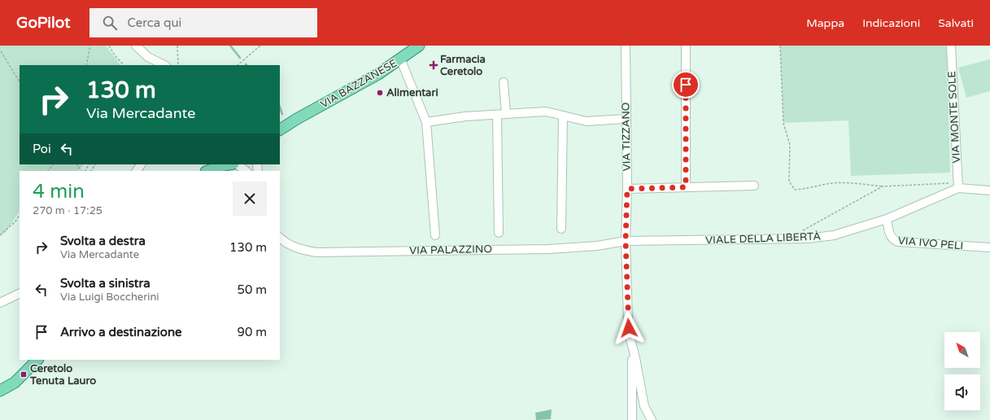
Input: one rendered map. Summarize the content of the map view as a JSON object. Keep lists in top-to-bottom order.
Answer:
{
  "streets": {
    "main road": ["VIA BAZZANESE"],
    "street": [
      "VIA MONTE SOLE",
      "VIA TIZZANO",
      "VIALE DELLA LIBERTÀ",
      "VIA IVO PELI",
      "VIA PALAZZINO"
    ]
  },
  "crossings": [
    ["VIA MONTE SOLE", "VIALE DELLA LIBERTÀ"],
    ["VIA TIZZANO", "VIALE DELLA LIBERTÀ"],
    ["VIA TIZZANO", "VIA PALAZZINO"],
    ["VIALE DELLA LIBERTÀ", "VIA IVO PELI"],
    ["VIALE DELLA LIBERTÀ", "VIA PALAZZINO"]
  ],
  "places": {
    "health": ["Farmacia Ceretolo"],
    "other": ["Alimentari"],
    "transit": ["Ceretolo Tenuta Lauro"]
  },
  "north": "top left",
  "page": {
    "header": "GoPilot",
    "search": "Cerca qui",
    "nav": ["Mappa", "Indicazioni", "Salvati"],
    "turn": ["130 m", "Via Mercadante"],
    "then": "Poi",
    "heading": ["4 min", "270 m · 17:25"],
    "list": [
      {
        "name": "Svolta a destra",
        "note": "Via Mercadante",
        "value": "130 m"
      },
      {
        "name": "Svolta a sinistra",
        "note": "Via Luigi Boccherini",
        "value": "50 m"
      },
      {
        "name": "Arrivo a destinazione",
        "value": "90 m"
      }
    ]
  }
}
